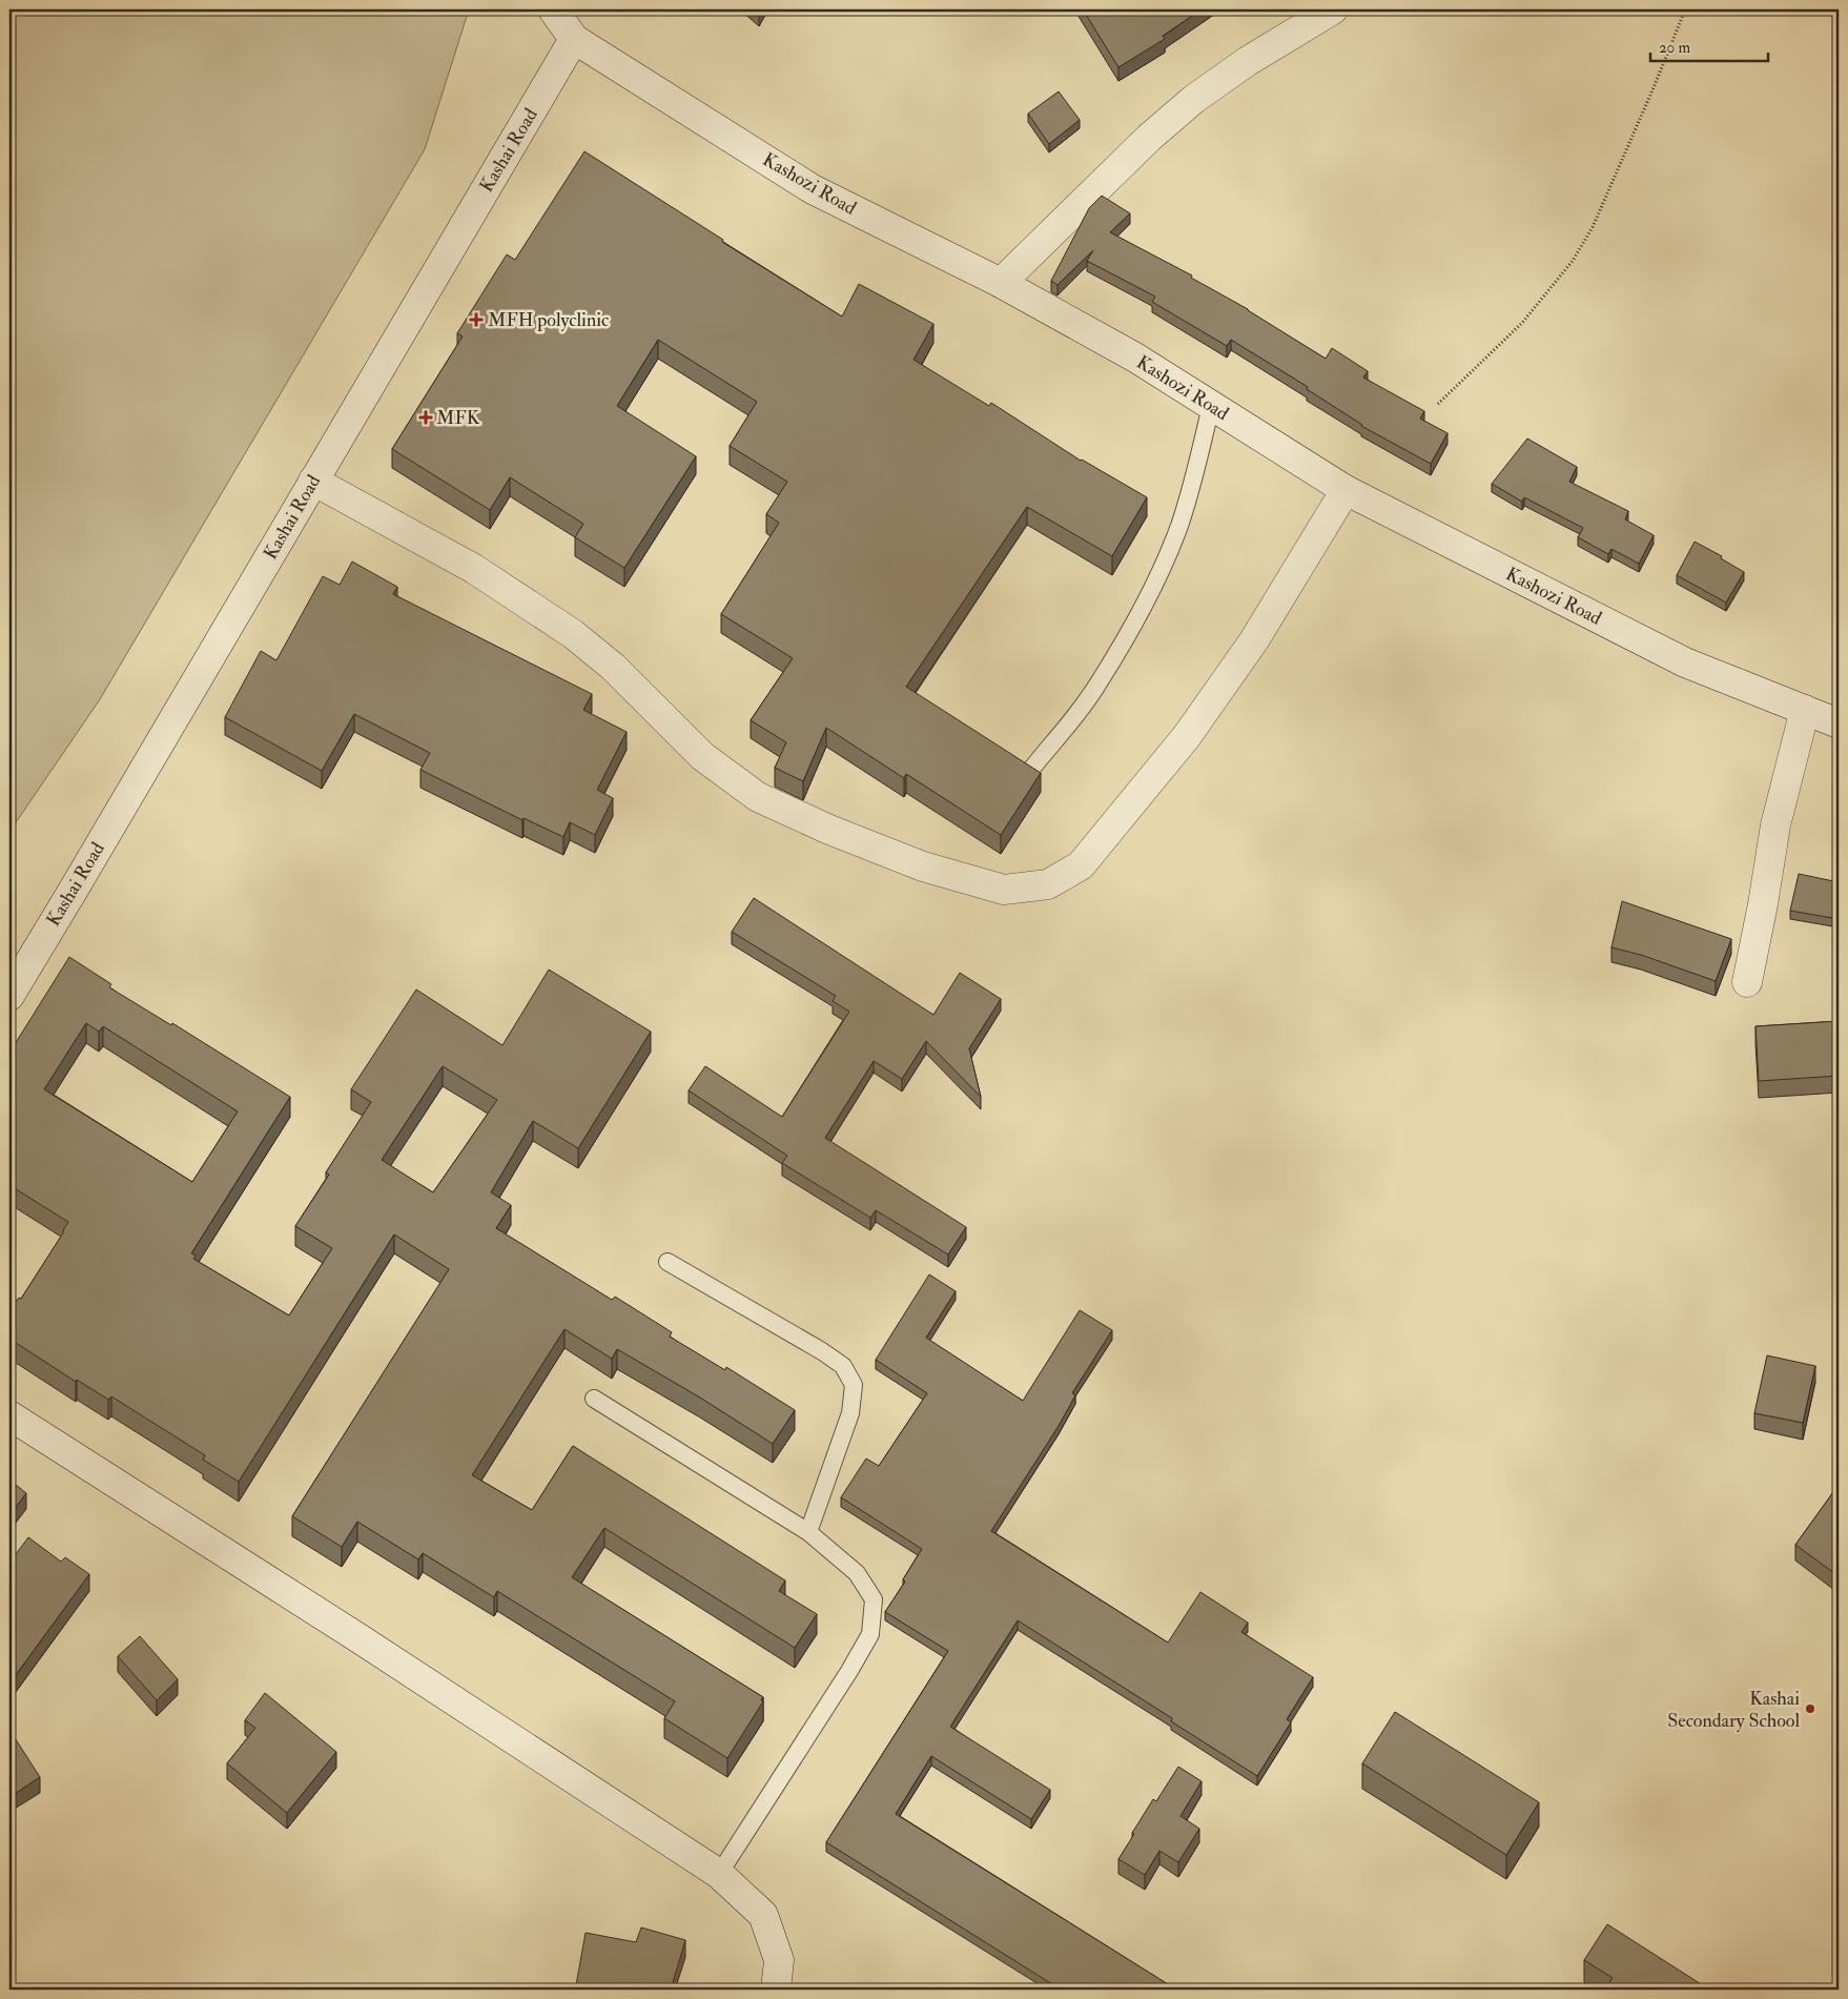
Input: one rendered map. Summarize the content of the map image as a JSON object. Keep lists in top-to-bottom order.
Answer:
{
  "streets": {
    "street": ["Kashai Road", "Kashozi Road"]
  },
  "crossings": [
    ["Kashai Road", "Kashozi Road"]
  ],
  "places": {
    "health": ["MFH polyclinic", "MFK"],
    "other": ["Kashai Secondary School"]
  },
  "scale_bar": "20 m"
}
